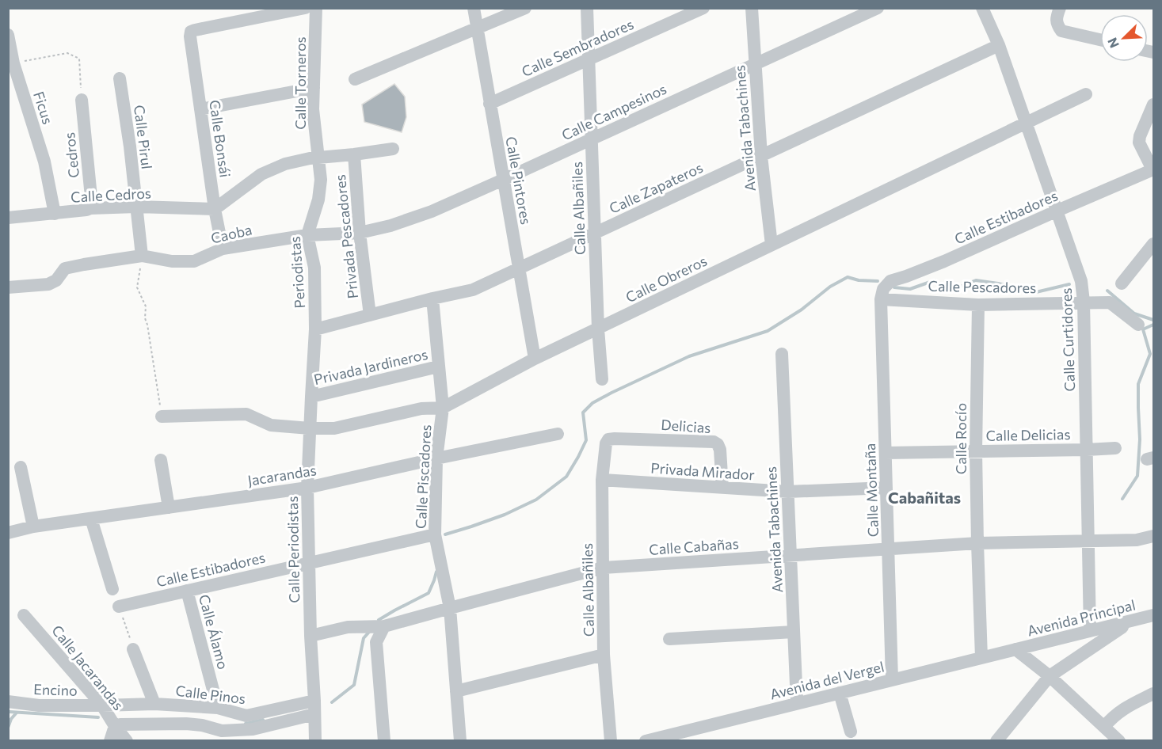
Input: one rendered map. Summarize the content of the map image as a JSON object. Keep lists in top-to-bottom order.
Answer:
{
  "streets": {
    "street": [
      "Calle Sembradores",
      "Calle Torneros",
      "Ficus",
      "Calle Campesinos",
      "Avenida Tabachines",
      "Calle Pirul",
      "Calle Bonsái",
      "Cedros",
      "Calle Pintores",
      "Calle Zapateros",
      "Calle Cedros",
      "Calle Albañiles",
      "Calle Estibadores",
      "Caoba",
      "Privada Pescadores",
      "Periodistas",
      "Calle Obreros",
      "Calle Pescadores",
      "Calle Curtidores",
      "Privada Jardineros",
      "Delicias",
      "Calle Delicias",
      "Calle Rocío",
      "Privada Mirador",
      "Jacarandas",
      "Calle Piscadores",
      "Calle Montaña",
      "Calle Cabañas",
      "Calle Periodistas",
      "Avenida Principal",
      "Calle Álamo",
      "Calle Jacarandas",
      "Avenida del Vergel",
      "Encino",
      "Calle Pinos"
    ]
  },
  "crossings": [
    ["Calle Sembradores", "Calle Pintores"],
    ["Calle Sembradores", "Calle Albañiles"],
    ["Calle Torneros", "Periodistas"],
    ["Ficus", "Calle Cedros"],
    ["Calle Campesinos", "Avenida Tabachines"],
    ["Calle Campesinos", "Calle Pintores"],
    ["Calle Campesinos", "Calle Albañiles"],
    ["Calle Campesinos", "Caoba"],
    ["Calle Campesinos", "Privada Pescadores"],
    ["Avenida Tabachines", "Calle Zapateros"],
    ["Avenida Tabachines", "Calle Obreros"],
    ["Avenida Tabachines", "Privada Mirador"],
    ["Avenida Tabachines", "Calle Cabañas"],
    ["Avenida Tabachines", "Avenida del Vergel"],
    ["Calle Pirul", "Calle Cedros"],
    ["Calle Pirul", "Caoba"],
    ["Calle Bonsái", "Calle Cedros"],
    ["Calle Bonsái", "Caoba"],
    ["Cedros", "Calle Cedros"],
    ["Calle Pintores", "Calle Zapateros"],
    ["Calle Pintores", "Calle Obreros"],
    ["Calle Zapateros", "Calle Albañiles"],
    ["Calle Zapateros", "Privada Pescadores"],
    ["Calle Zapateros", "Periodistas"],
    ["Calle Zapateros", "Calle Curtidores"],
    ["Calle Zapateros", "Calle Piscadores"],
    ["Calle Zapateros", "Calle Periodistas"],
    ["Calle Albañiles", "Calle Obreros"],
    ["Calle Albañiles", "Delicias"],
    ["Calle Albañiles", "Privada Mirador"],
    ["Calle Albañiles", "Calle Cabañas"],
    ["Calle Estibadores", "Calle Pescadores"],
    ["Calle Estibadores", "Calle Curtidores"],
    ["Calle Estibadores", "Calle Piscadores"],
    ["Calle Estibadores", "Calle Montaña"],
    ["Calle Estibadores", "Calle Periodistas"],
    ["Calle Estibadores", "Calle Álamo"],
    ["Caoba", "Privada Pescadores"],
    ["Caoba", "Periodistas"],
    ["Periodistas", "Calle Periodistas"],
    ["Calle Obreros", "Calle Curtidores"],
    ["Calle Obreros", "Calle Piscadores"],
    ["Calle Obreros", "Calle Periodistas"],
    ["Calle Pescadores", "Calle Curtidores"],
    ["Calle Pescadores", "Calle Rocío"],
    ["Calle Pescadores", "Calle Montaña"],
    ["Calle Curtidores", "Calle Delicias"],
    ["Calle Curtidores", "Calle Cabañas"],
    ["Calle Curtidores", "Avenida Principal"],
    ["Privada Jardineros", "Calle Piscadores"],
    ["Privada Jardineros", "Calle Periodistas"],
    ["Delicias", "Privada Mirador"],
    ["Calle Delicias", "Calle Rocío"],
    ["Calle Delicias", "Calle Montaña"],
    ["Calle Rocío", "Calle Cabañas"],
    ["Calle Rocío", "Avenida del Vergel"],
    ["Privada Mirador", "Calle Montaña"],
    ["Jacarandas", "Calle Piscadores"],
    ["Jacarandas", "Calle Periodistas"],
    ["Calle Piscadores", "Calle Cabañas"],
    ["Calle Montaña", "Calle Cabañas"],
    ["Calle Montaña", "Avenida del Vergel"],
    ["Calle Cabañas", "Calle Periodistas"],
    ["Calle Periodistas", "Calle Pinos"],
    ["Avenida Principal", "Avenida del Vergel"],
    ["Calle Álamo", "Calle Pinos"],
    ["Calle Jacarandas", "Encino"],
    ["Calle Jacarandas", "Calle Pinos"],
    ["Encino", "Calle Pinos"]
  ],
  "districts": ["Cabañitas"],
  "north": "bottom left"
}
